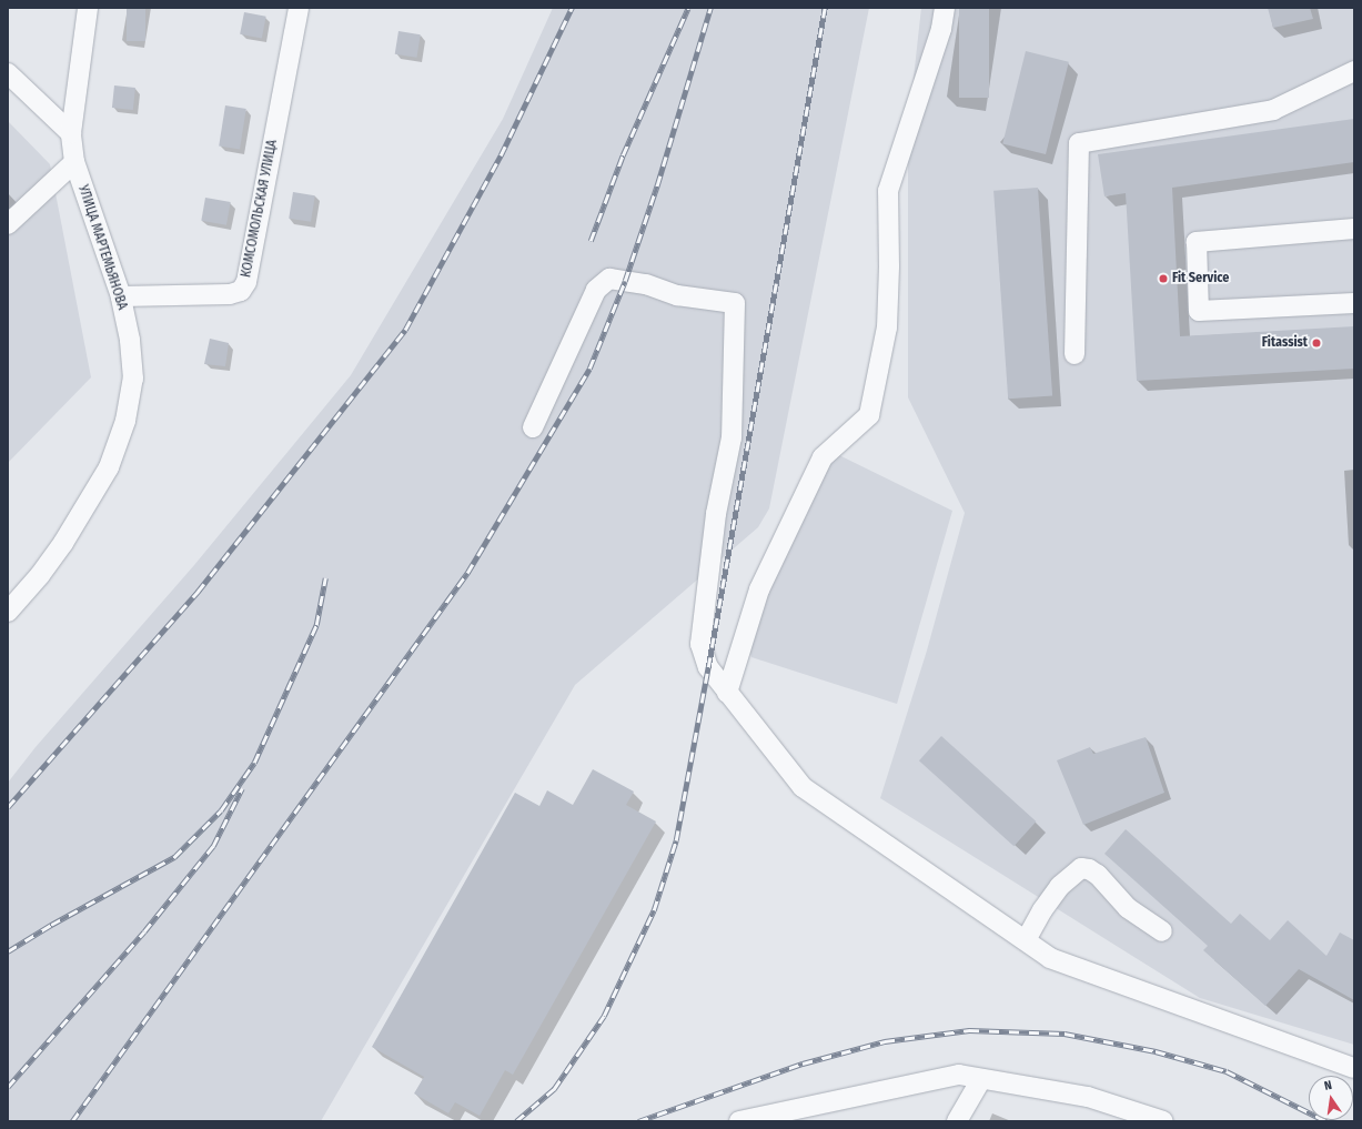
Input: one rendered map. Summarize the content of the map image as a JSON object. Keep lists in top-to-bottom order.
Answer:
{
  "streets": {
    "street": ["КОМСОМОЛЬСКАЯ УЛИЦА", "УЛИЦА МАРТЕМЬЯНОВА"]
  },
  "crossings": [
    ["КОМСОМОЛЬСКАЯ УЛИЦА", "УЛИЦА МАРТЕМЬЯНОВА"]
  ],
  "places": ["Fit Service", "Fitassist"],
  "north": "top"
}
